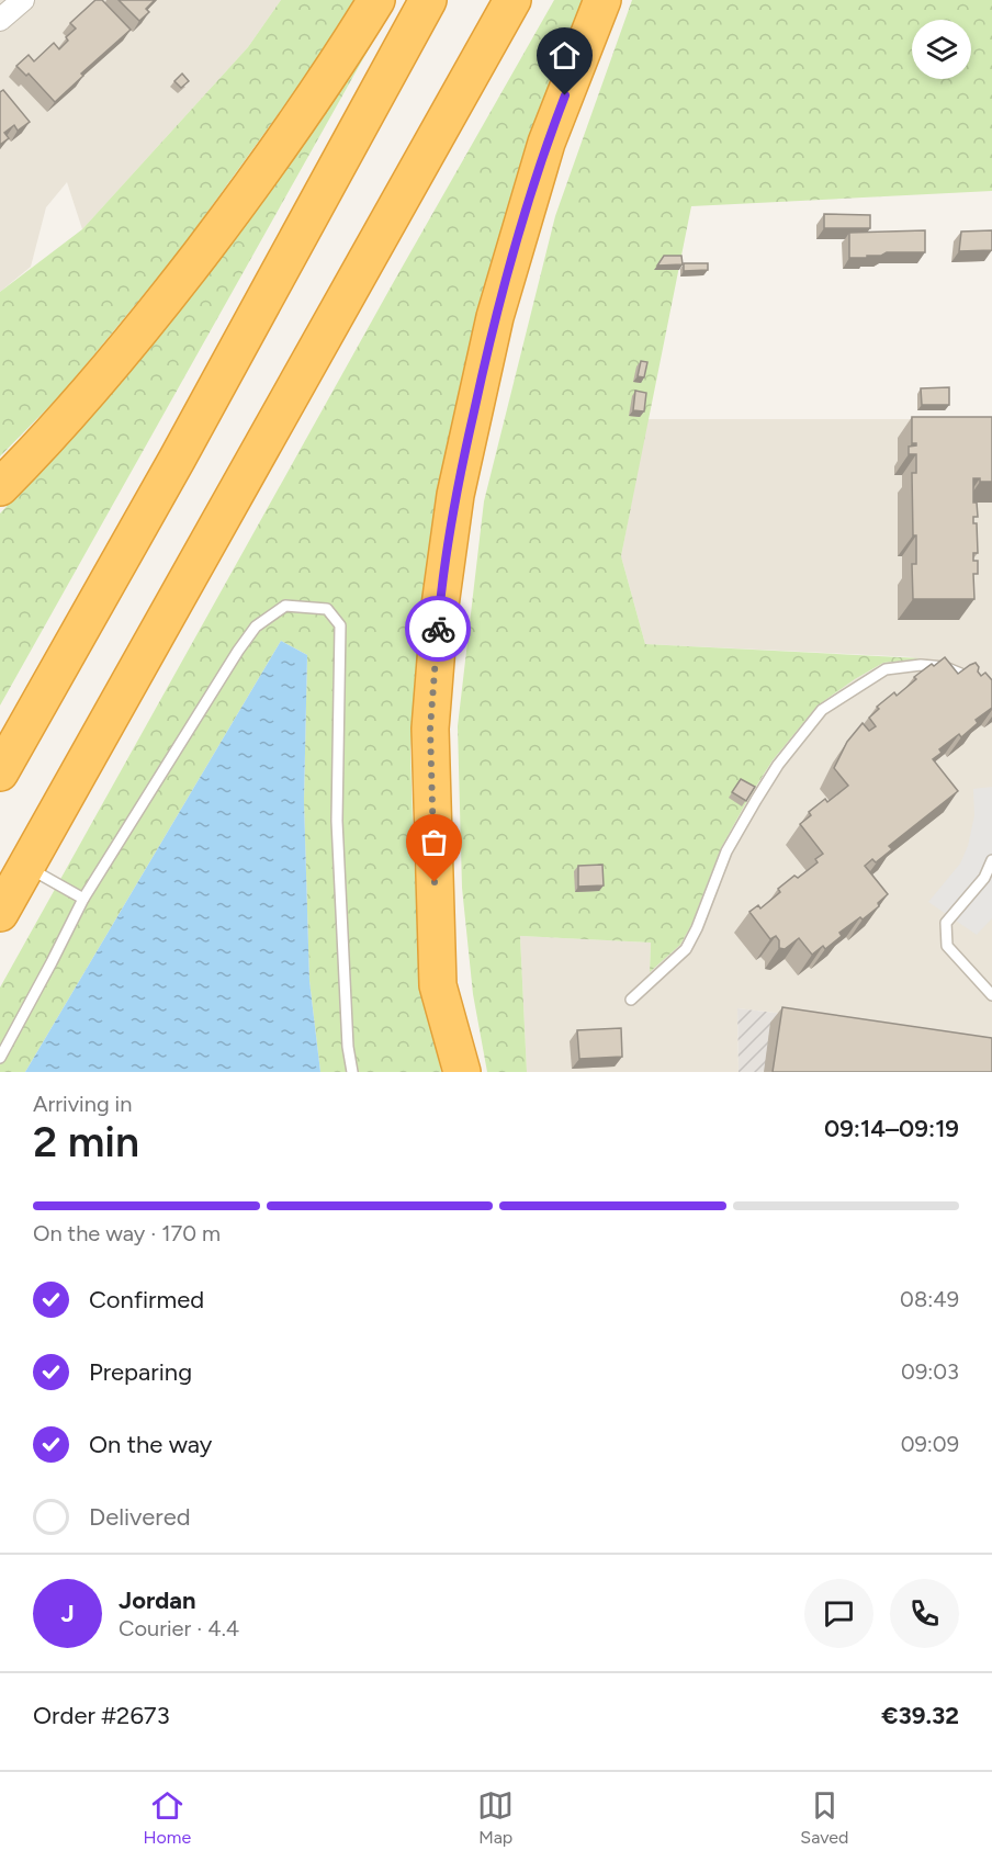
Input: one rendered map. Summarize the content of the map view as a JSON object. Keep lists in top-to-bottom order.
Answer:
{
  "page": {
    "heading": ["2 min", "Arriving in", "09:14–09:19"],
    "panel": [
      "Jordan",
      "Courier · 4.4",
      "Order #2673",
      "€39.32"
    ],
    "bar": "On the way · 170 m",
    "list": [
      ["Confirmed", "08:49"],
      ["Preparing", "09:03"],
      ["On the way", "09:09"],
      "Delivered"
    ],
    "round": "J",
    "tabs": ["Home", "Map", "Saved"]
  }
}
